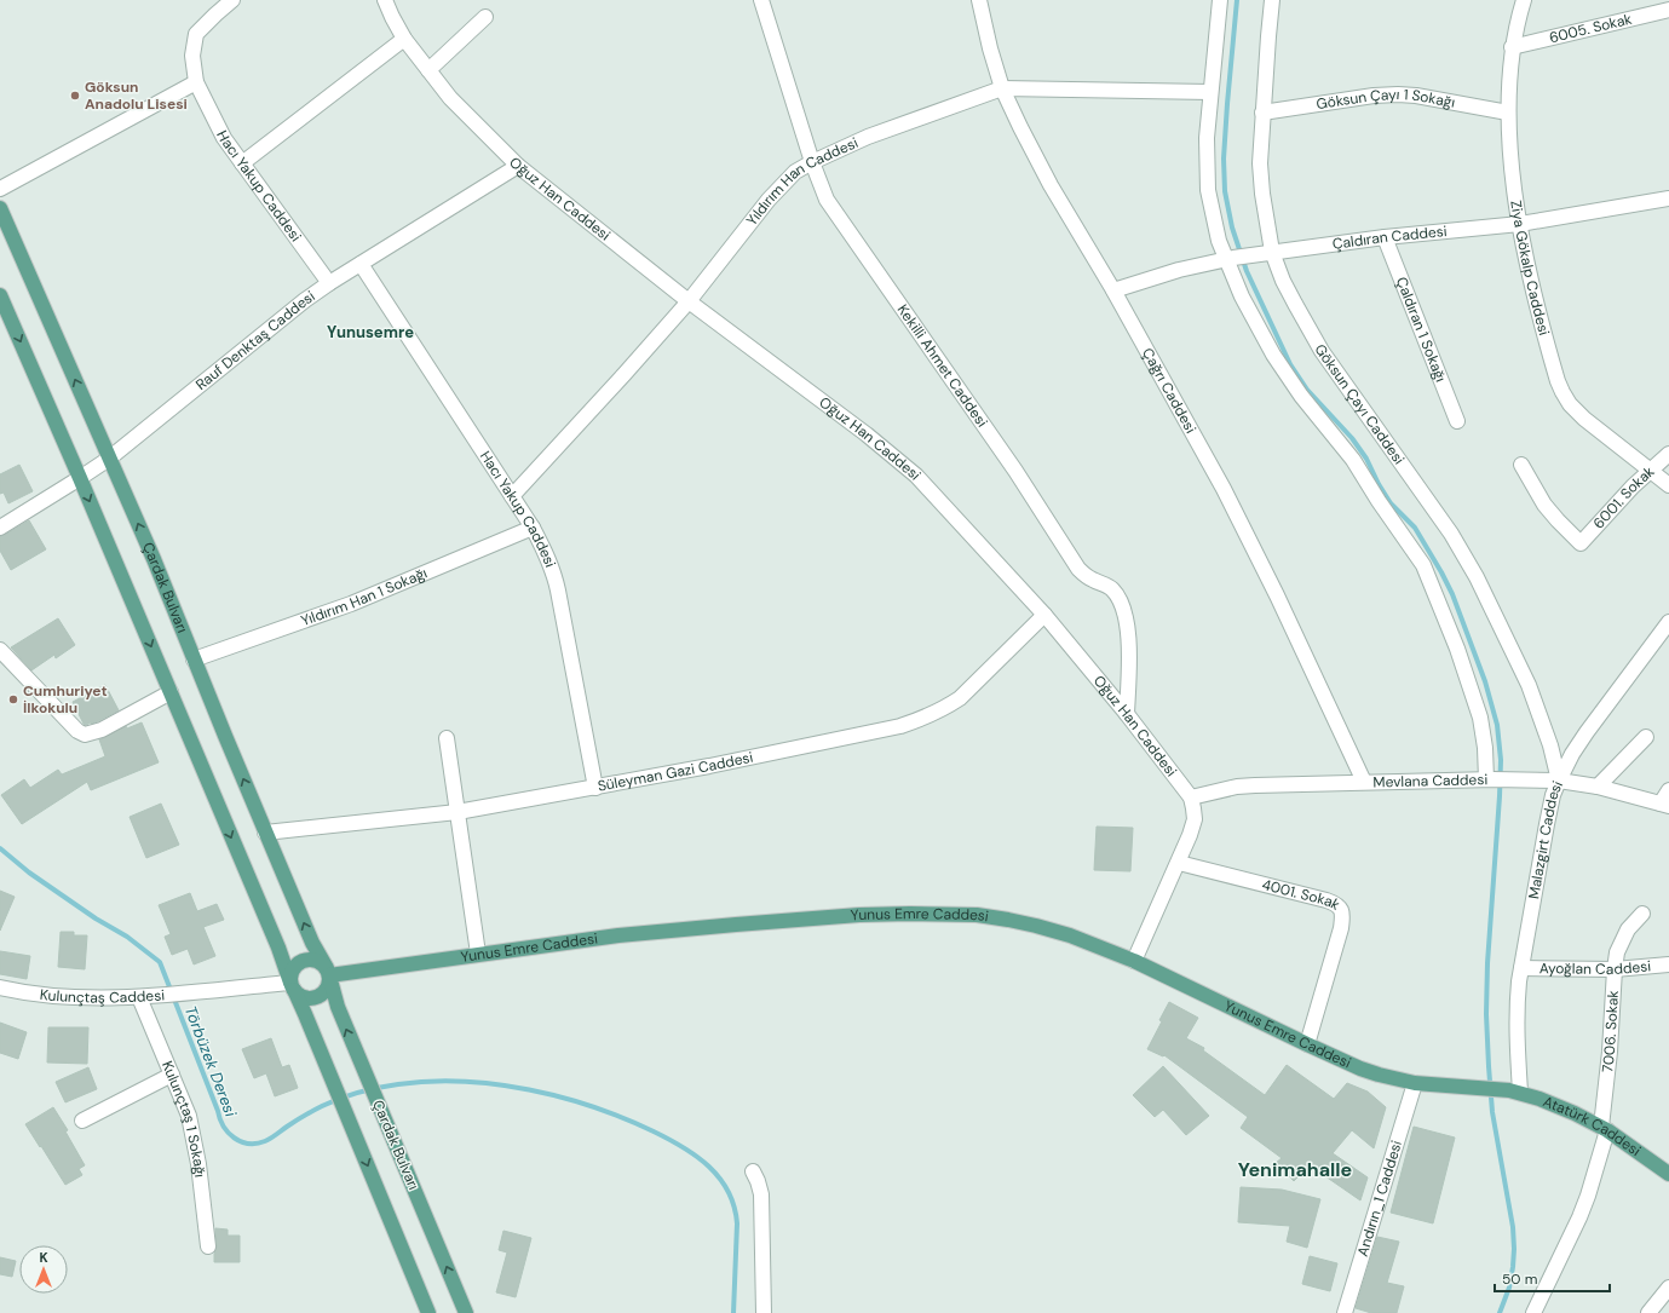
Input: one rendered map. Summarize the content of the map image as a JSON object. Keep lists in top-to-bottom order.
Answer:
{
  "streets": {
    "main road": ["Çardak Bulvarı", "Yunus Emre Caddesi", "Atatürk Caddesi"],
    "street": [
      "6005. Sokak",
      "Göksun Çayı 1 Sokağı",
      "Yıldırım Han Caddesi",
      "Hacı Yakup Caddesi",
      "Oğuz Han Caddesi",
      "Çaldıran Caddesi",
      "Ziya Gökalp Caddesi",
      "Çaldıran 1 Sokağı",
      "Rauf Denktaş Caddesi",
      "Kekilli Ahmet Caddesi",
      "Çağrı Caddesi",
      "Göksun Çayı Caddesi",
      "6001. Sokak",
      "Yıldırım Han 1 Sokağı",
      "Süleyman Gazi Caddesi",
      "Mevlana Caddesi",
      "Malazgirt Caddesi",
      "4001. Sokak",
      "Ayoğlan Caddesi",
      "Kulunçtaş Caddesi",
      "7006. Sokak",
      "Kulunçtaş 1 Sokağı",
      "Andırın_1 Caddesi"
    ]
  },
  "crossings": [
    ["6005. Sokak", "Ziya Gökalp Caddesi"],
    ["Göksun Çayı 1 Sokağı", "Ziya Gökalp Caddesi"],
    ["Göksun Çayı 1 Sokağı", "Göksun Çayı Caddesi"],
    ["Yıldırım Han Caddesi", "Hacı Yakup Caddesi"],
    ["Yıldırım Han Caddesi", "Oğuz Han Caddesi"],
    ["Yıldırım Han Caddesi", "Kekilli Ahmet Caddesi"],
    ["Yıldırım Han Caddesi", "Çağrı Caddesi"],
    ["Hacı Yakup Caddesi", "Rauf Denktaş Caddesi"],
    ["Hacı Yakup Caddesi", "Yıldırım Han 1 Sokağı"],
    ["Hacı Yakup Caddesi", "Süleyman Gazi Caddesi"],
    ["Oğuz Han Caddesi", "Rauf Denktaş Caddesi"],
    ["Oğuz Han Caddesi", "Kekilli Ahmet Caddesi"],
    ["Oğuz Han Caddesi", "Süleyman Gazi Caddesi"],
    ["Oğuz Han Caddesi", "Mevlana Caddesi"],
    ["Çaldıran Caddesi", "Ziya Gökalp Caddesi"],
    ["Çaldıran Caddesi", "Çaldıran 1 Sokağı"],
    ["Çaldıran Caddesi", "Çağrı Caddesi"],
    ["Çaldıran Caddesi", "Göksun Çayı Caddesi"],
    ["Ziya Gökalp Caddesi", "6001. Sokak"],
    ["Rauf Denktaş Caddesi", "Çardak Bulvarı"],
    ["Çağrı Caddesi", "Mevlana Caddesi"],
    ["Göksun Çayı Caddesi", "Mevlana Caddesi"],
    ["Göksun Çayı Caddesi", "Malazgirt Caddesi"],
    ["Çardak Bulvarı", "Yıldırım Han 1 Sokağı"],
    ["Çardak Bulvarı", "Süleyman Gazi Caddesi"],
    ["Çardak Bulvarı", "Yunus Emre Caddesi"],
    ["Çardak Bulvarı", "Kulunçtaş Caddesi"],
    ["Mevlana Caddesi", "Malazgirt Caddesi"],
    ["Malazgirt Caddesi", "Ayoğlan Caddesi"],
    ["Malazgirt Caddesi", "Atatürk Caddesi"],
    ["4001. Sokak", "Yunus Emre Caddesi"],
    ["Yunus Emre Caddesi", "Kulunçtaş Caddesi"],
    ["Yunus Emre Caddesi", "Atatürk Caddesi"],
    ["Yunus Emre Caddesi", "Andırın_1 Caddesi"],
    ["Ayoğlan Caddesi", "7006. Sokak"],
    ["Kulunçtaş Caddesi", "Kulunçtaş 1 Sokağı"],
    ["7006. Sokak", "Atatürk Caddesi"]
  ],
  "districts": ["Yunusemre", "Yenimahalle"],
  "water": ["Törbüzek Deresi"],
  "places": ["Göksun Anadolu Lisesi", "Cumhuriyet İlkokulu"],
  "scale_bar": "50 m",
  "north": "top"
}
